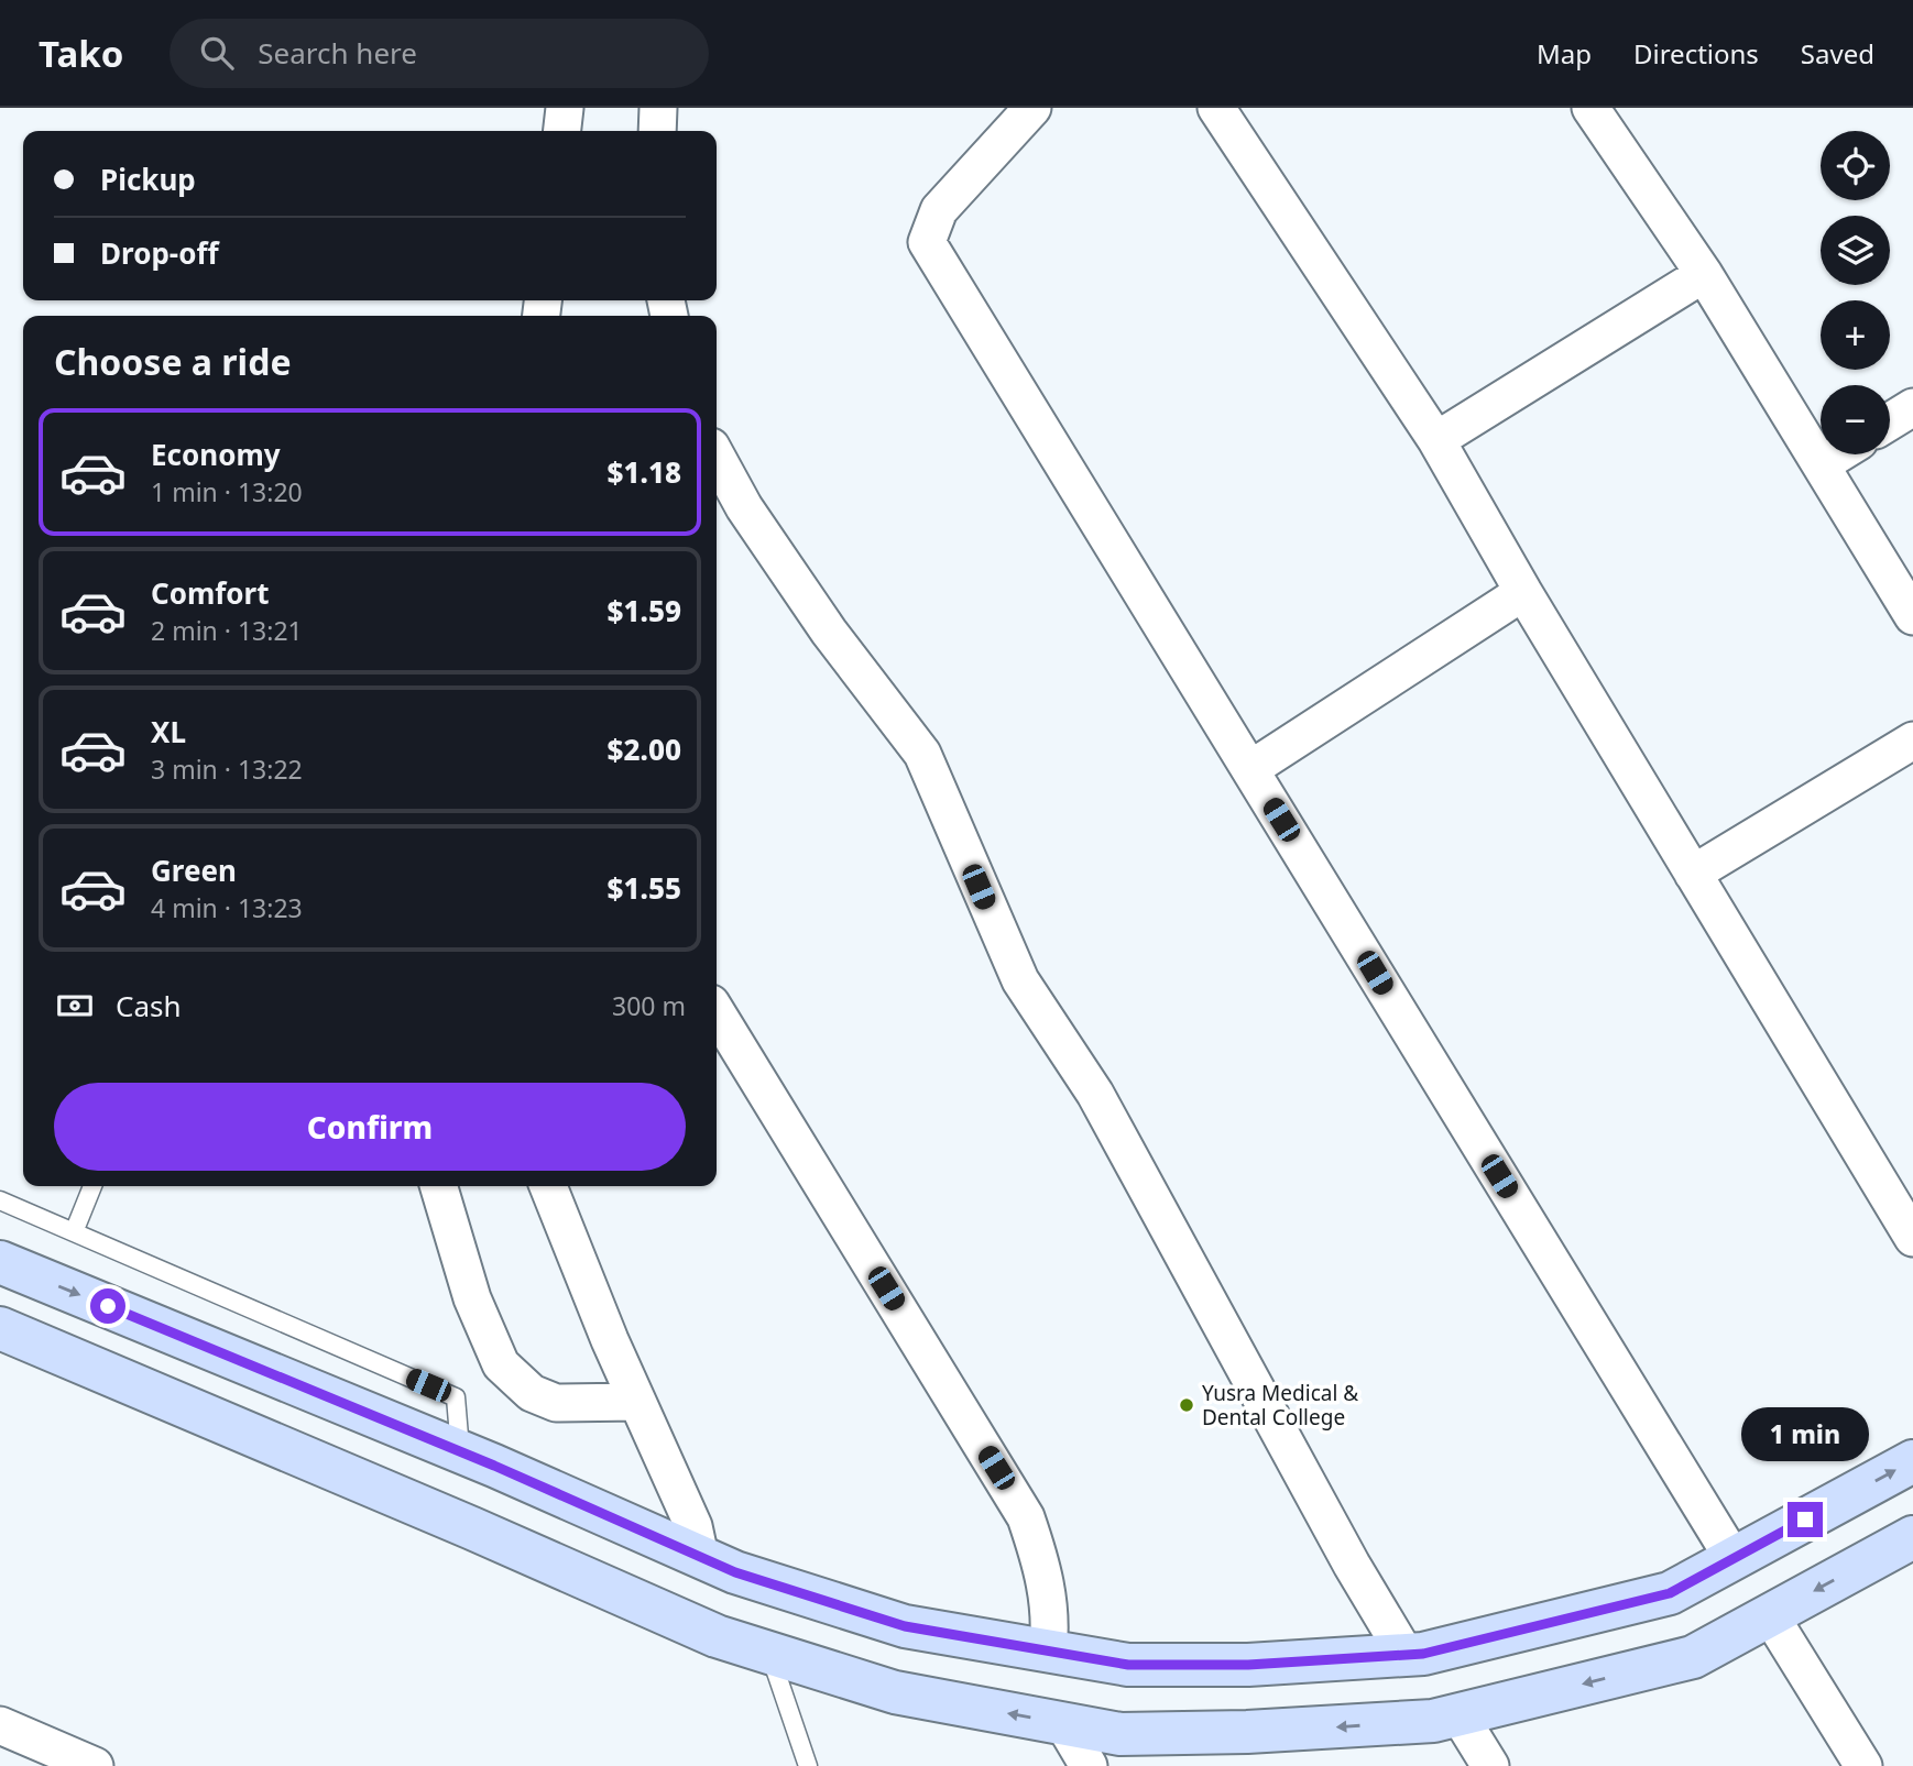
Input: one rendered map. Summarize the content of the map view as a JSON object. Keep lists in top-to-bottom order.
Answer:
{
  "places": ["Yusra Medical & Dental College"],
  "page": {
    "header": "Tako",
    "search": "Search here",
    "nav": ["Map", "Directions", "Saved"],
    "map_buttons": ["+", "−"],
    "banner": ["Pickup", "Drop-off"],
    "heading": "Choose a ride",
    "list": [
      {
        "name": "Economy",
        "note": "1 min · 13:20",
        "value": "$1.18"
      },
      {
        "name": "Comfort",
        "note": "2 min · 13:21",
        "value": "$1.59"
      },
      {
        "name": "XL",
        "note": "3 min · 13:22",
        "value": "$2.00"
      },
      {
        "name": "Green",
        "note": "4 min · 13:23",
        "value": "$1.55"
      }
    ],
    "pay": ["Cash", "300 m"],
    "buttons": "Confirm",
    "bubble": "1 min"
  }
}
